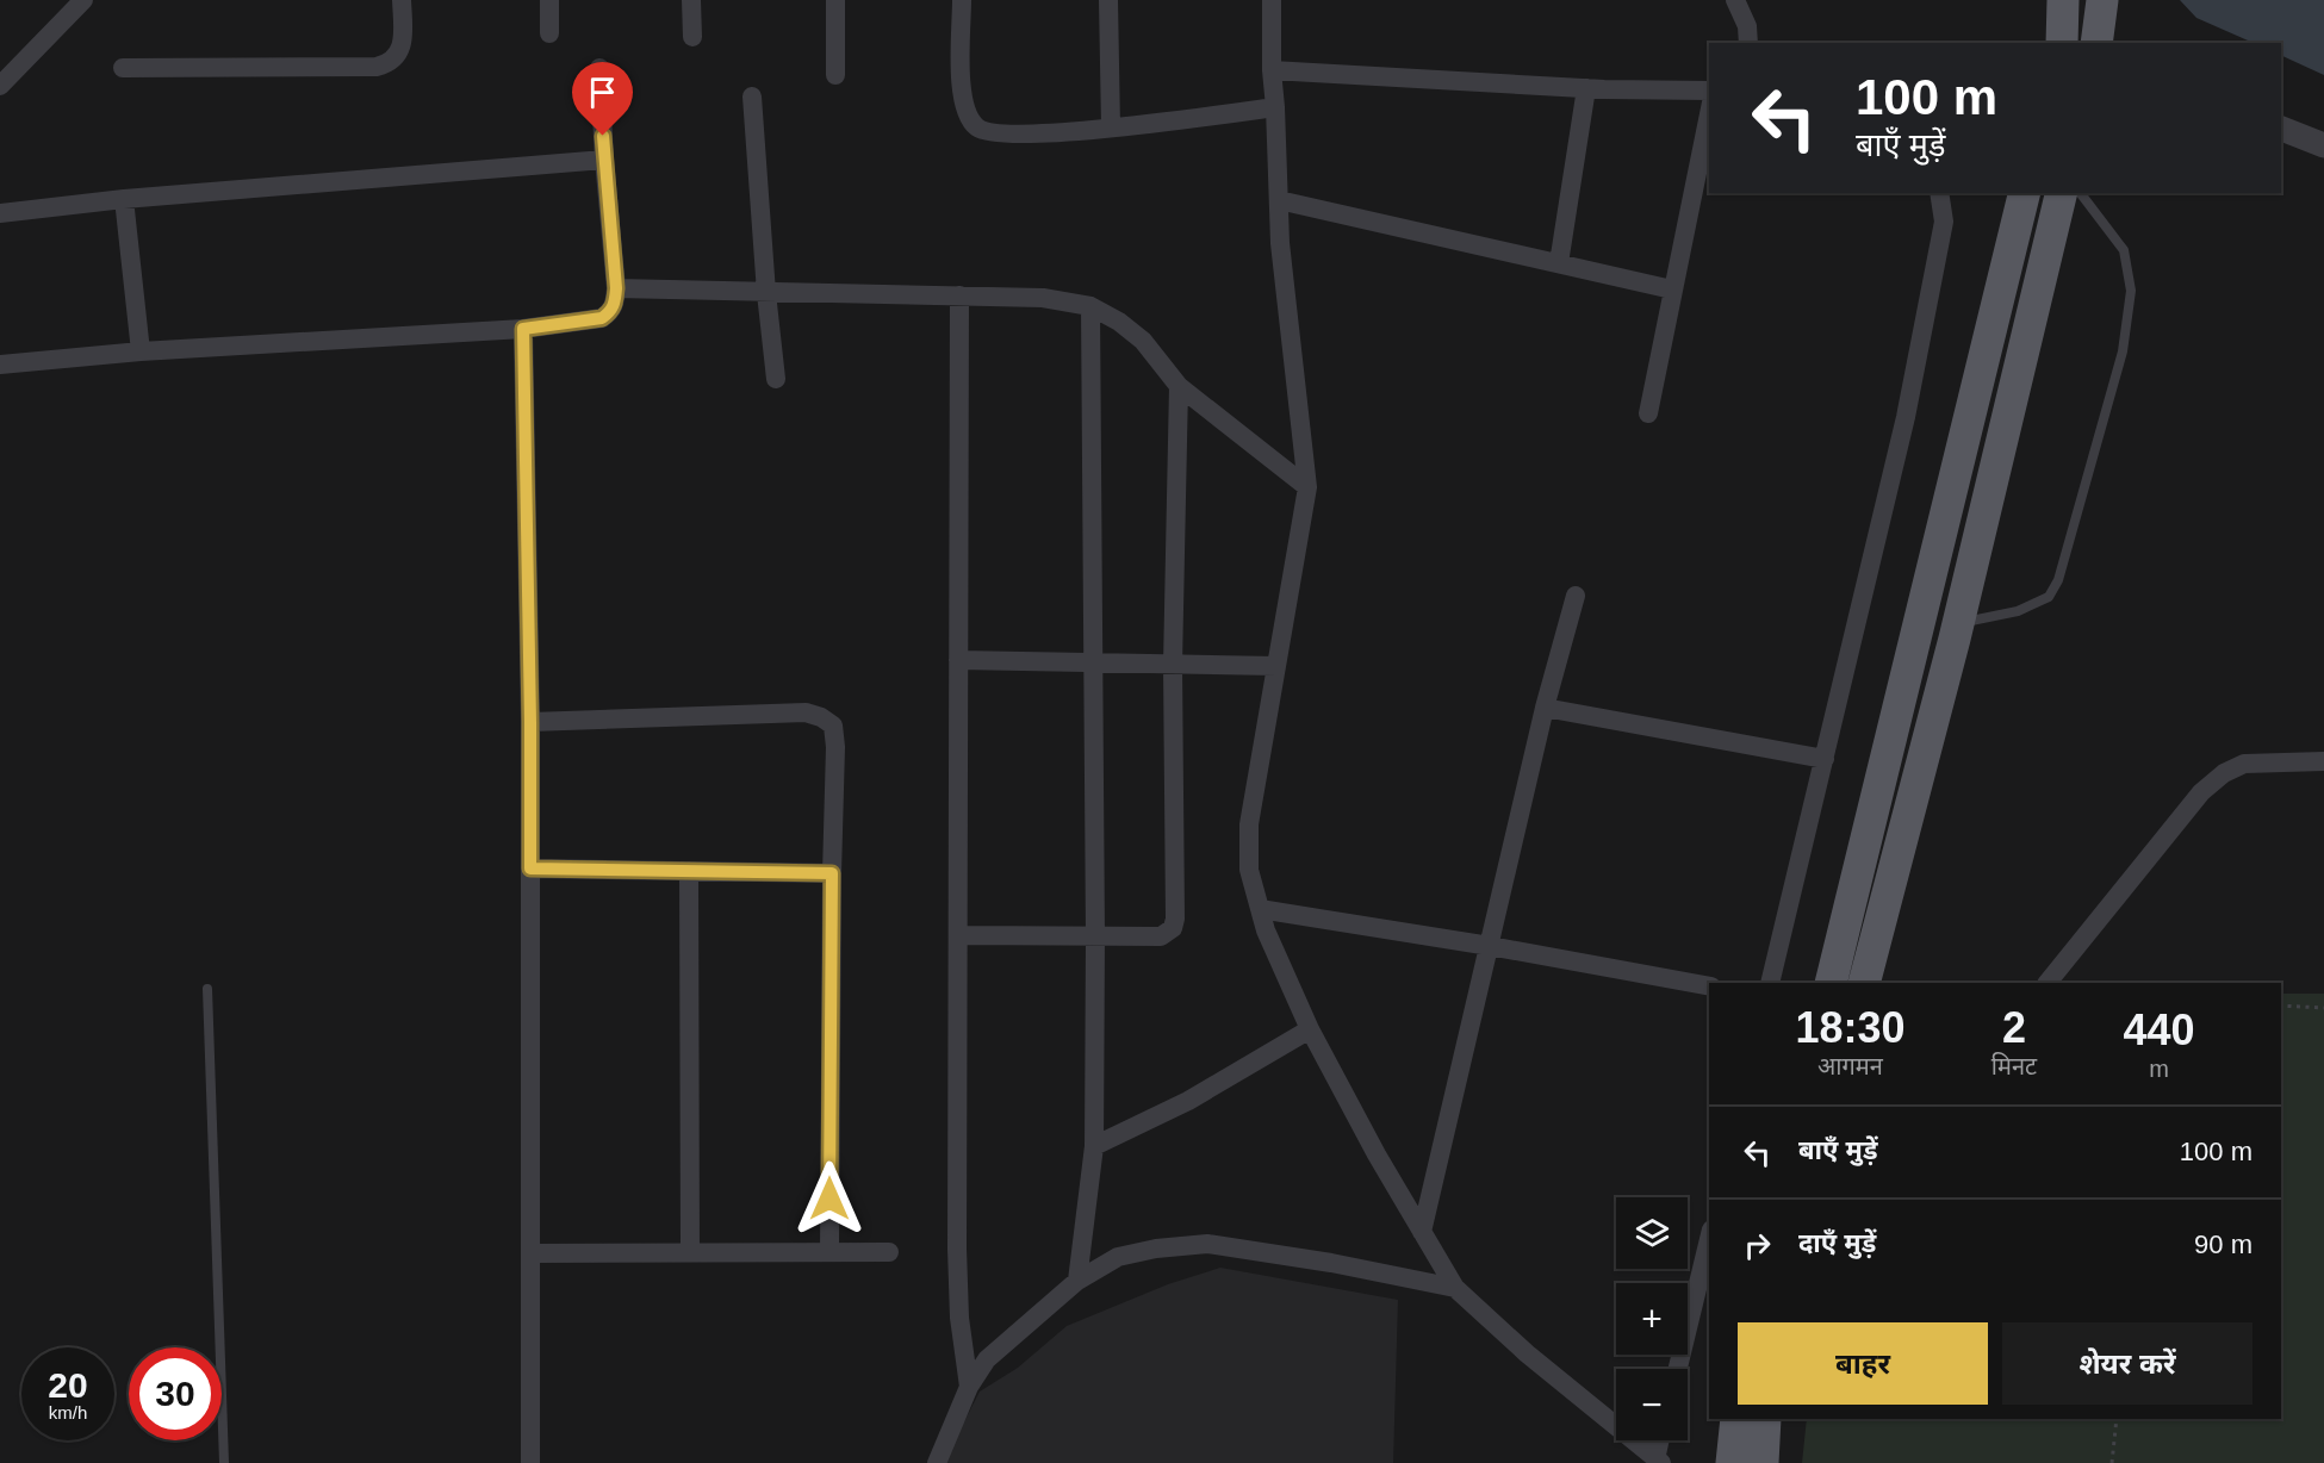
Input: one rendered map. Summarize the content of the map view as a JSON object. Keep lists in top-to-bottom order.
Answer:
{
  "page": {
    "turn": ["100 m", "बाएँ मुड़ें"],
    "eta": [
      "18:30",
      "आगमन",
      "2",
      "मिनट",
      "440",
      "m"
    ],
    "list": [
      {
        "name": "बाएँ मुड़ें",
        "value": "100 m"
      },
      {
        "name": "दाएँ मुड़ें",
        "value": "90 m"
      }
    ],
    "map_buttons": ["+", "−"],
    "buttons": ["बाहर", "शेयर करें"],
    "speed": "20 km/h",
    "limit": "30"
  }
}
